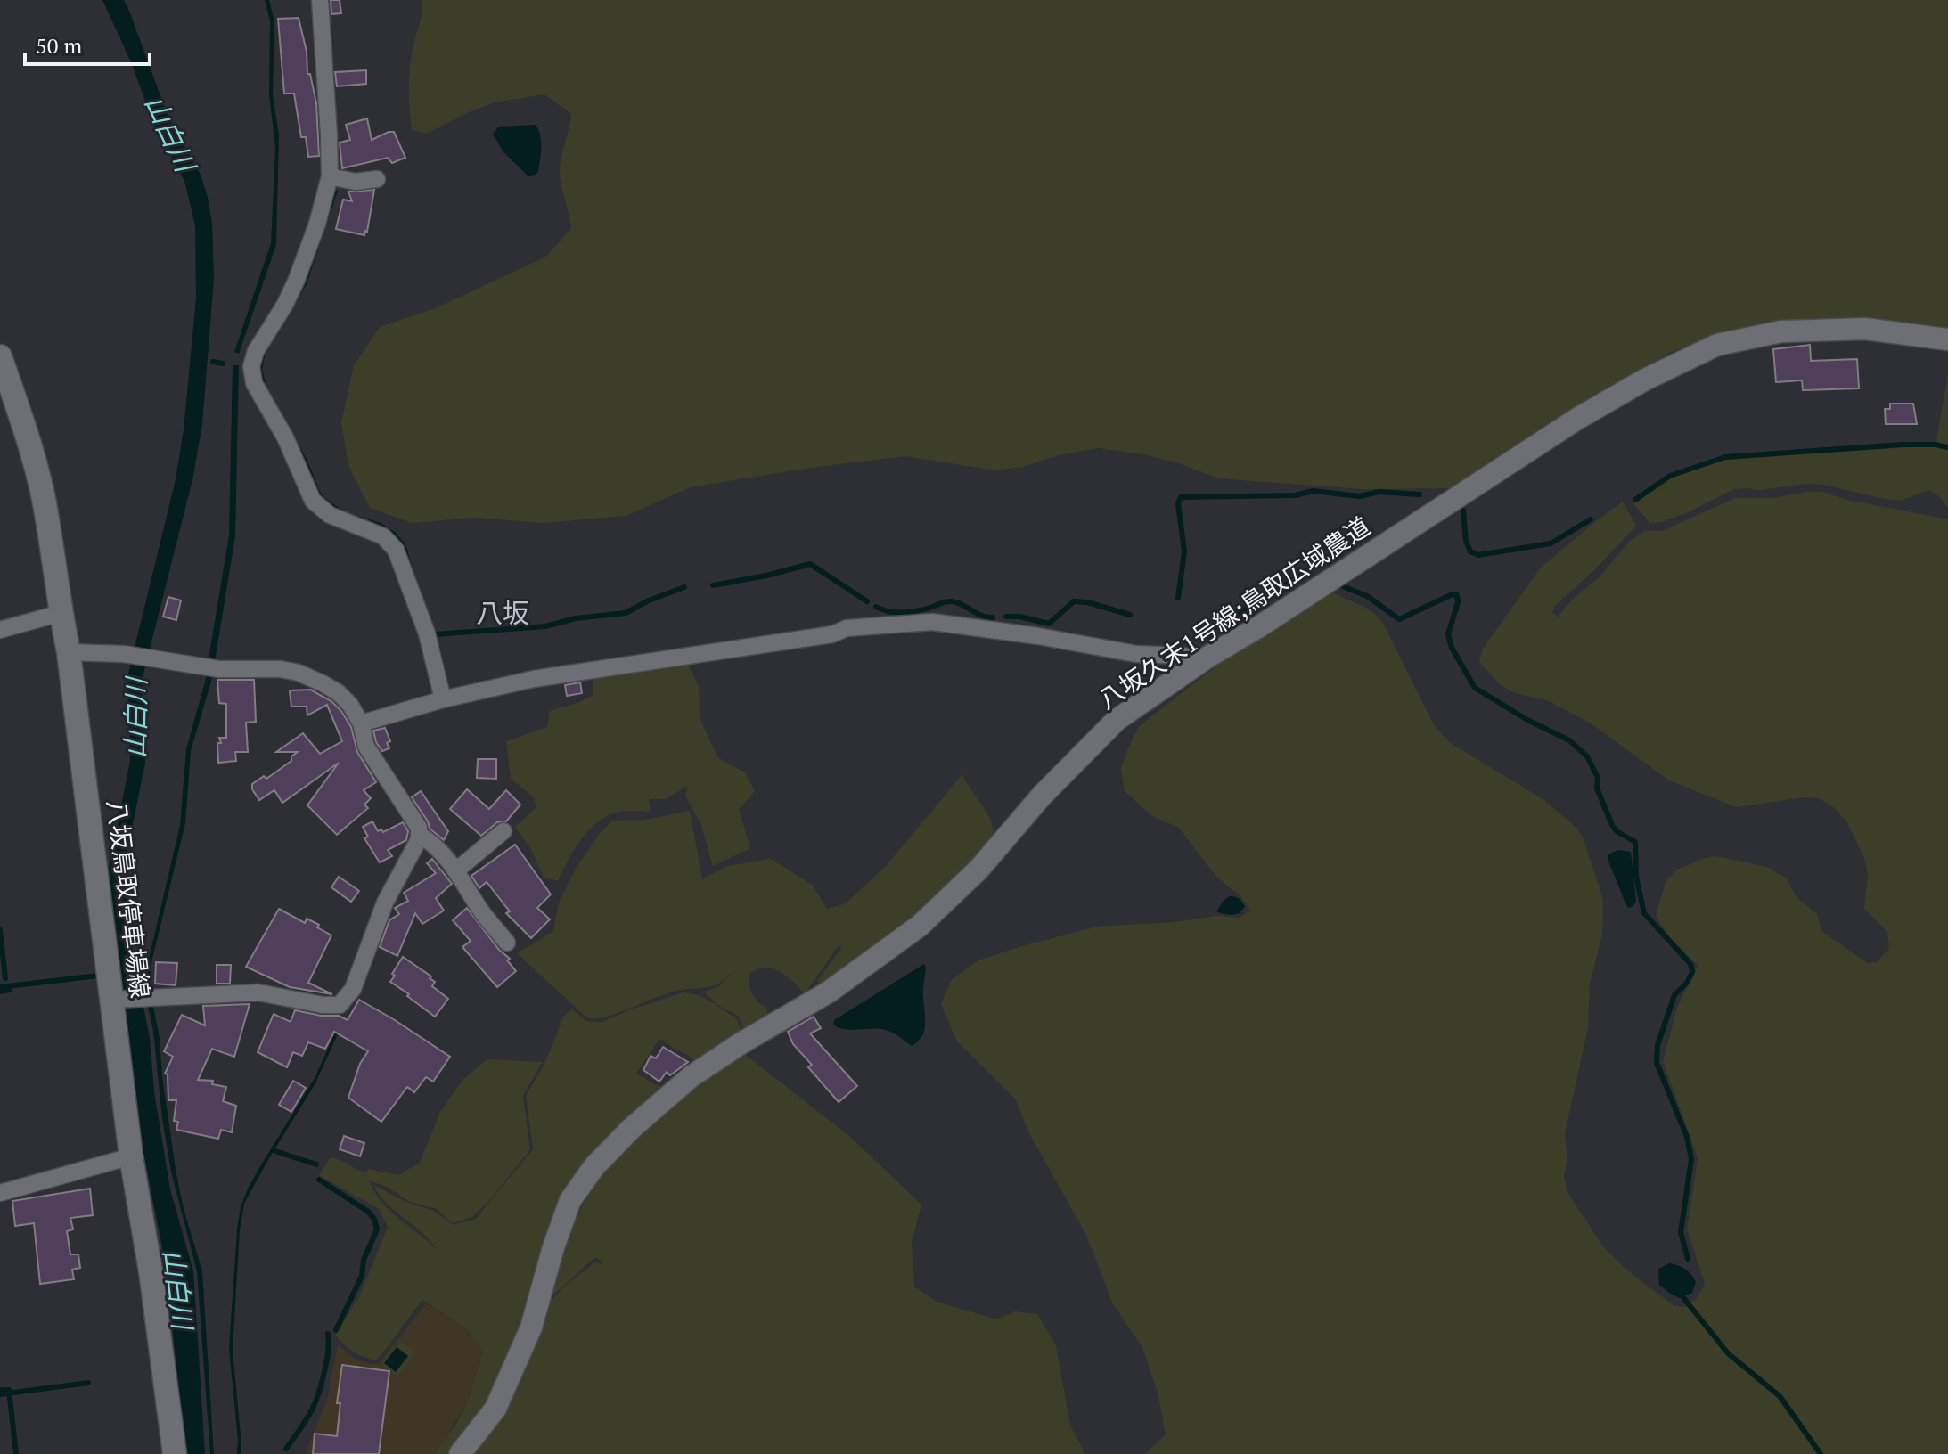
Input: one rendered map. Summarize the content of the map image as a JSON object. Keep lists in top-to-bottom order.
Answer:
{
  "streets": {
    "main road": ["八坂鳥取停車場線"],
    "street": ["八坂久末1号線;鳥取広域農道"]
  },
  "districts": ["八坂"],
  "water": ["山白川"],
  "scale_bar": "50 m"
}
